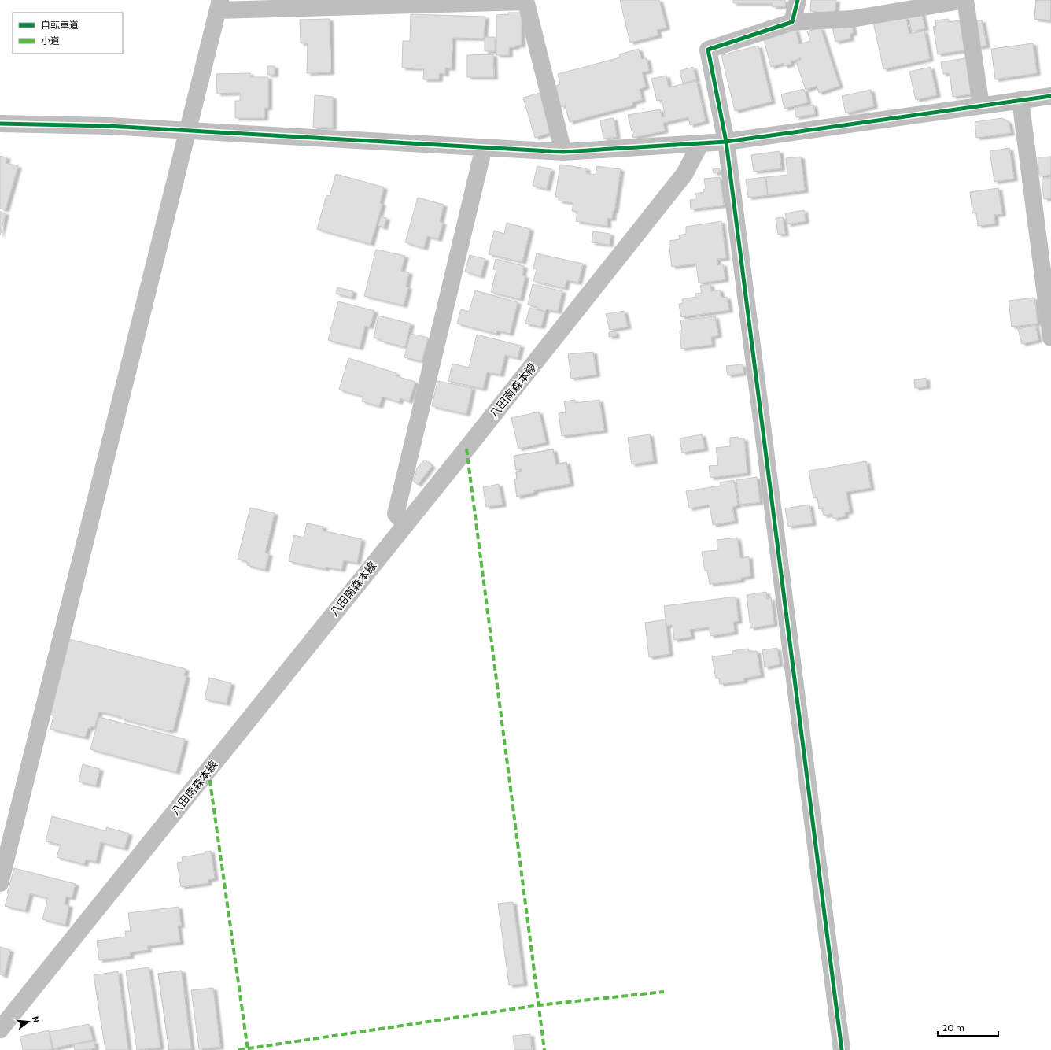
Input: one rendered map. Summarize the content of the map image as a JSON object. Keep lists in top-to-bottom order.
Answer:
{
  "streets": {
    "street": ["八田南森本線"]
  },
  "legend": ["自転車道", "小道"],
  "scale_bar": "20 m",
  "north": "right"
}
